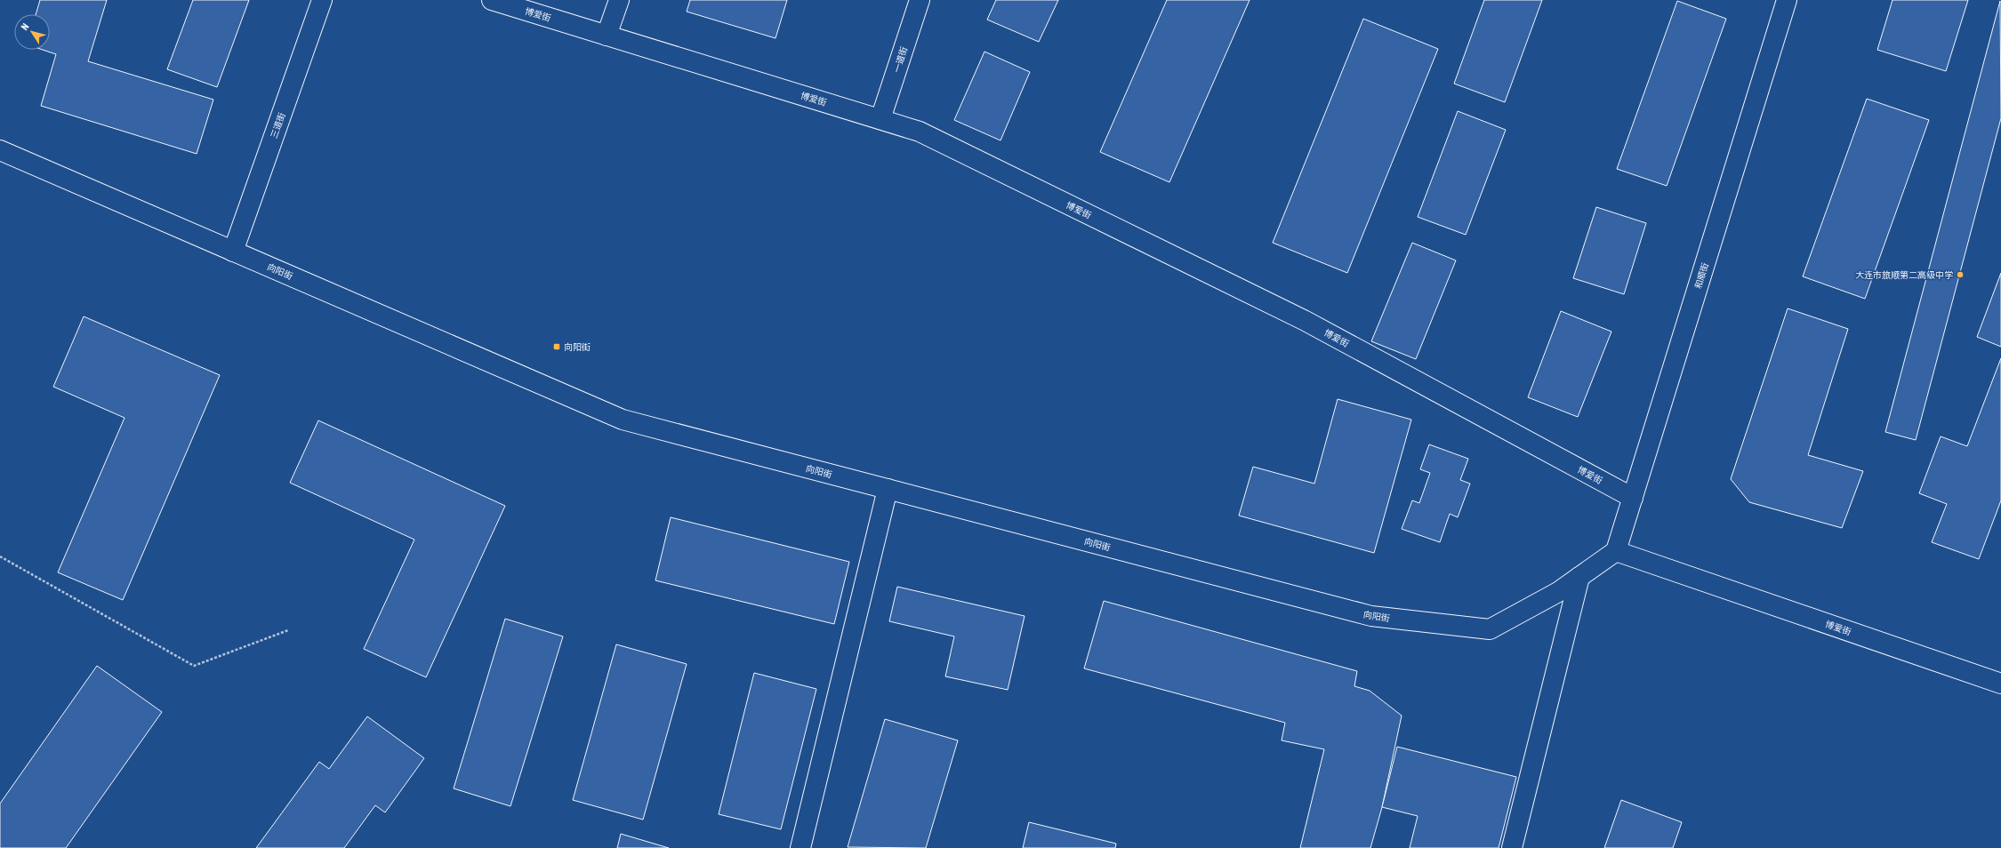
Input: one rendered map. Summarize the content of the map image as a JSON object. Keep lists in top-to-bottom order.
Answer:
{
  "streets": {
    "street": [
      "博爱街",
      "一道街",
      "三道街",
      "向阳街",
      "和顺街"
    ]
  },
  "crossings": [
    ["博爱街", "一道街"],
    ["博爱街", "向阳街"],
    ["博爱街", "和顺街"],
    ["三道街", "向阳街"],
    ["向阳街", "和顺街"]
  ],
  "places": {
    "other": ["大连市旅顺第二高级中学"],
    "transit": ["向阳街"]
  },
  "north": "top left"
}
